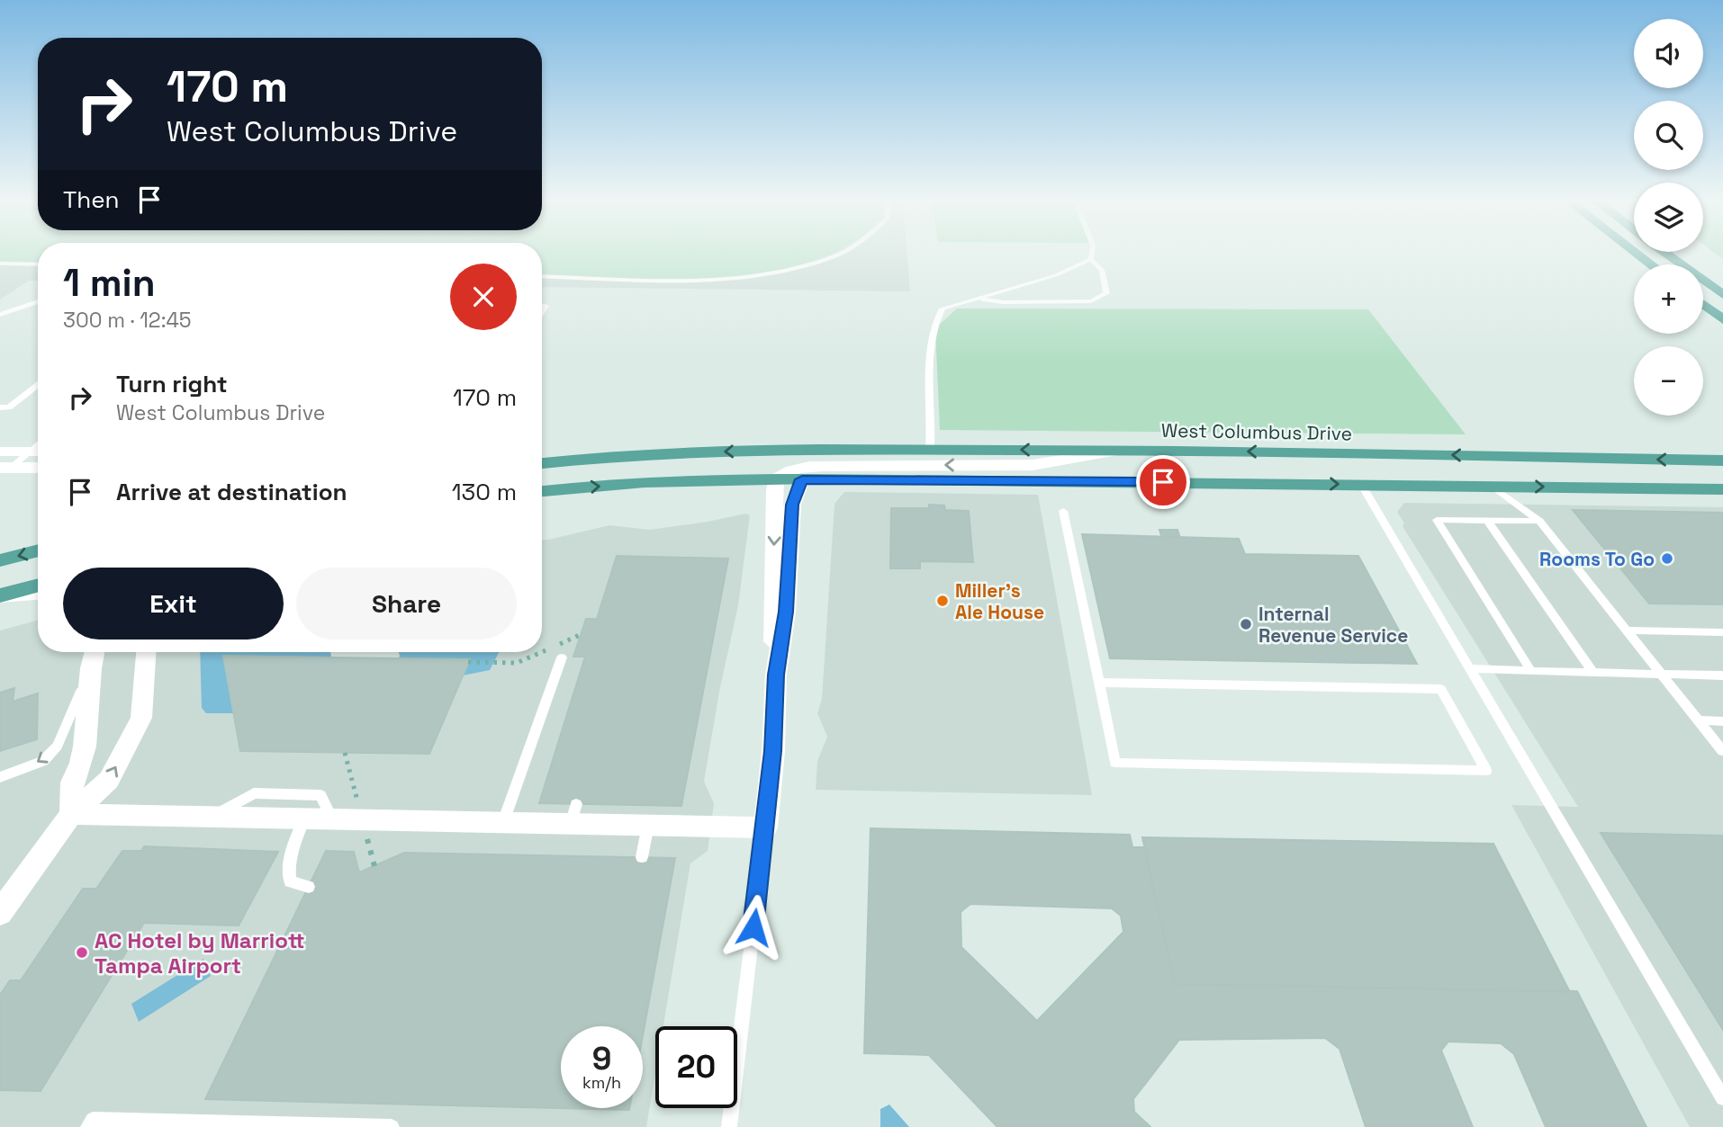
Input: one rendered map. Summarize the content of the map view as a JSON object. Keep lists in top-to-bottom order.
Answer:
{
  "streets": {
    "main road": ["West Columbus Drive"]
  },
  "places": [
    "Rooms To Go",
    "Miller's Ale House",
    "Internal Revenue Service",
    "AC Hotel by Marriott Tampa Airport"
  ],
  "page": {
    "map_buttons": ["+", "−"],
    "turn": ["170 m", "West Columbus Drive"],
    "then": "Then",
    "heading": ["1 min", "300 m · 12:45"],
    "list": [
      {
        "name": "Turn right",
        "note": "West Columbus Drive",
        "value": "170 m"
      },
      {
        "name": "Arrive at destination",
        "value": "130 m"
      }
    ],
    "buttons": ["Exit", "Share"],
    "speed": "9 km/h",
    "limit": "20"
  }
}
